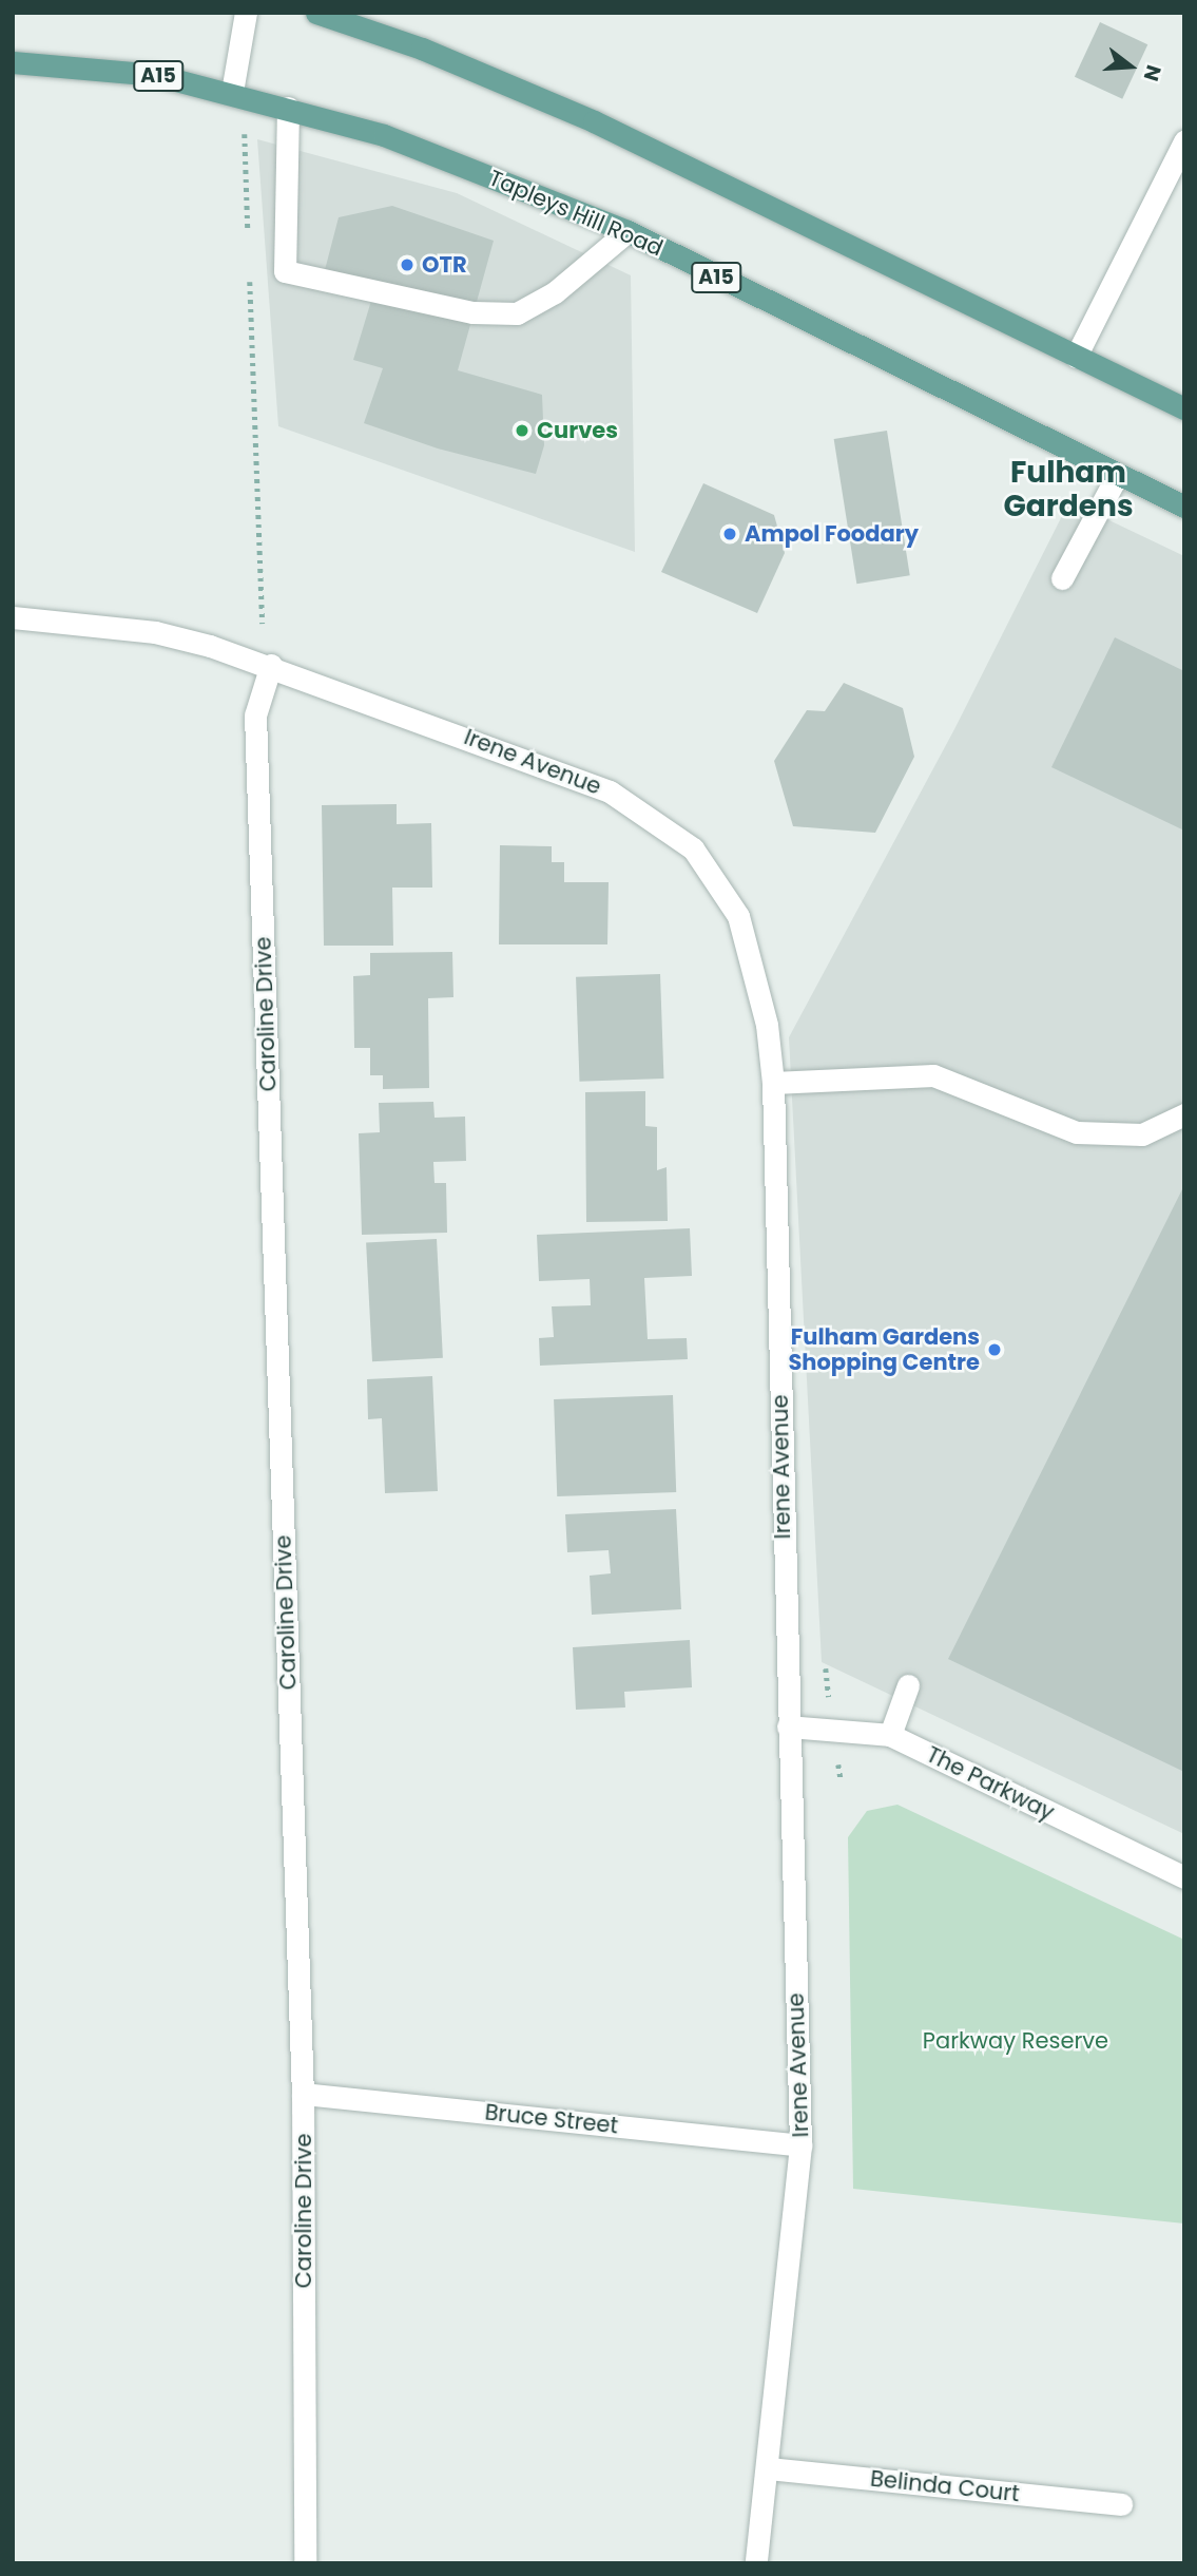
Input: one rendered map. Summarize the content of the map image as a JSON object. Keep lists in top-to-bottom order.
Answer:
{
  "streets": {
    "main road": ["A15", "Tapleys Hill Road"],
    "street": [
      "Irene Avenue",
      "Caroline Drive",
      "The Parkway",
      "Bruce Street",
      "Belinda Court"
    ]
  },
  "crossings": [
    ["Irene Avenue", "Caroline Drive"],
    ["Irene Avenue", "The Parkway"],
    ["Irene Avenue", "Bruce Street"],
    ["Irene Avenue", "Belinda Court"],
    ["Caroline Drive", "Bruce Street"]
  ],
  "districts": ["Fulham Gardens"],
  "parks": ["Parkway Reserve"],
  "places": [
    "OTR",
    "Curves",
    "Ampol Foodary",
    "Fulham Gardens Shopping Centre"
  ],
  "north": "right"
}
